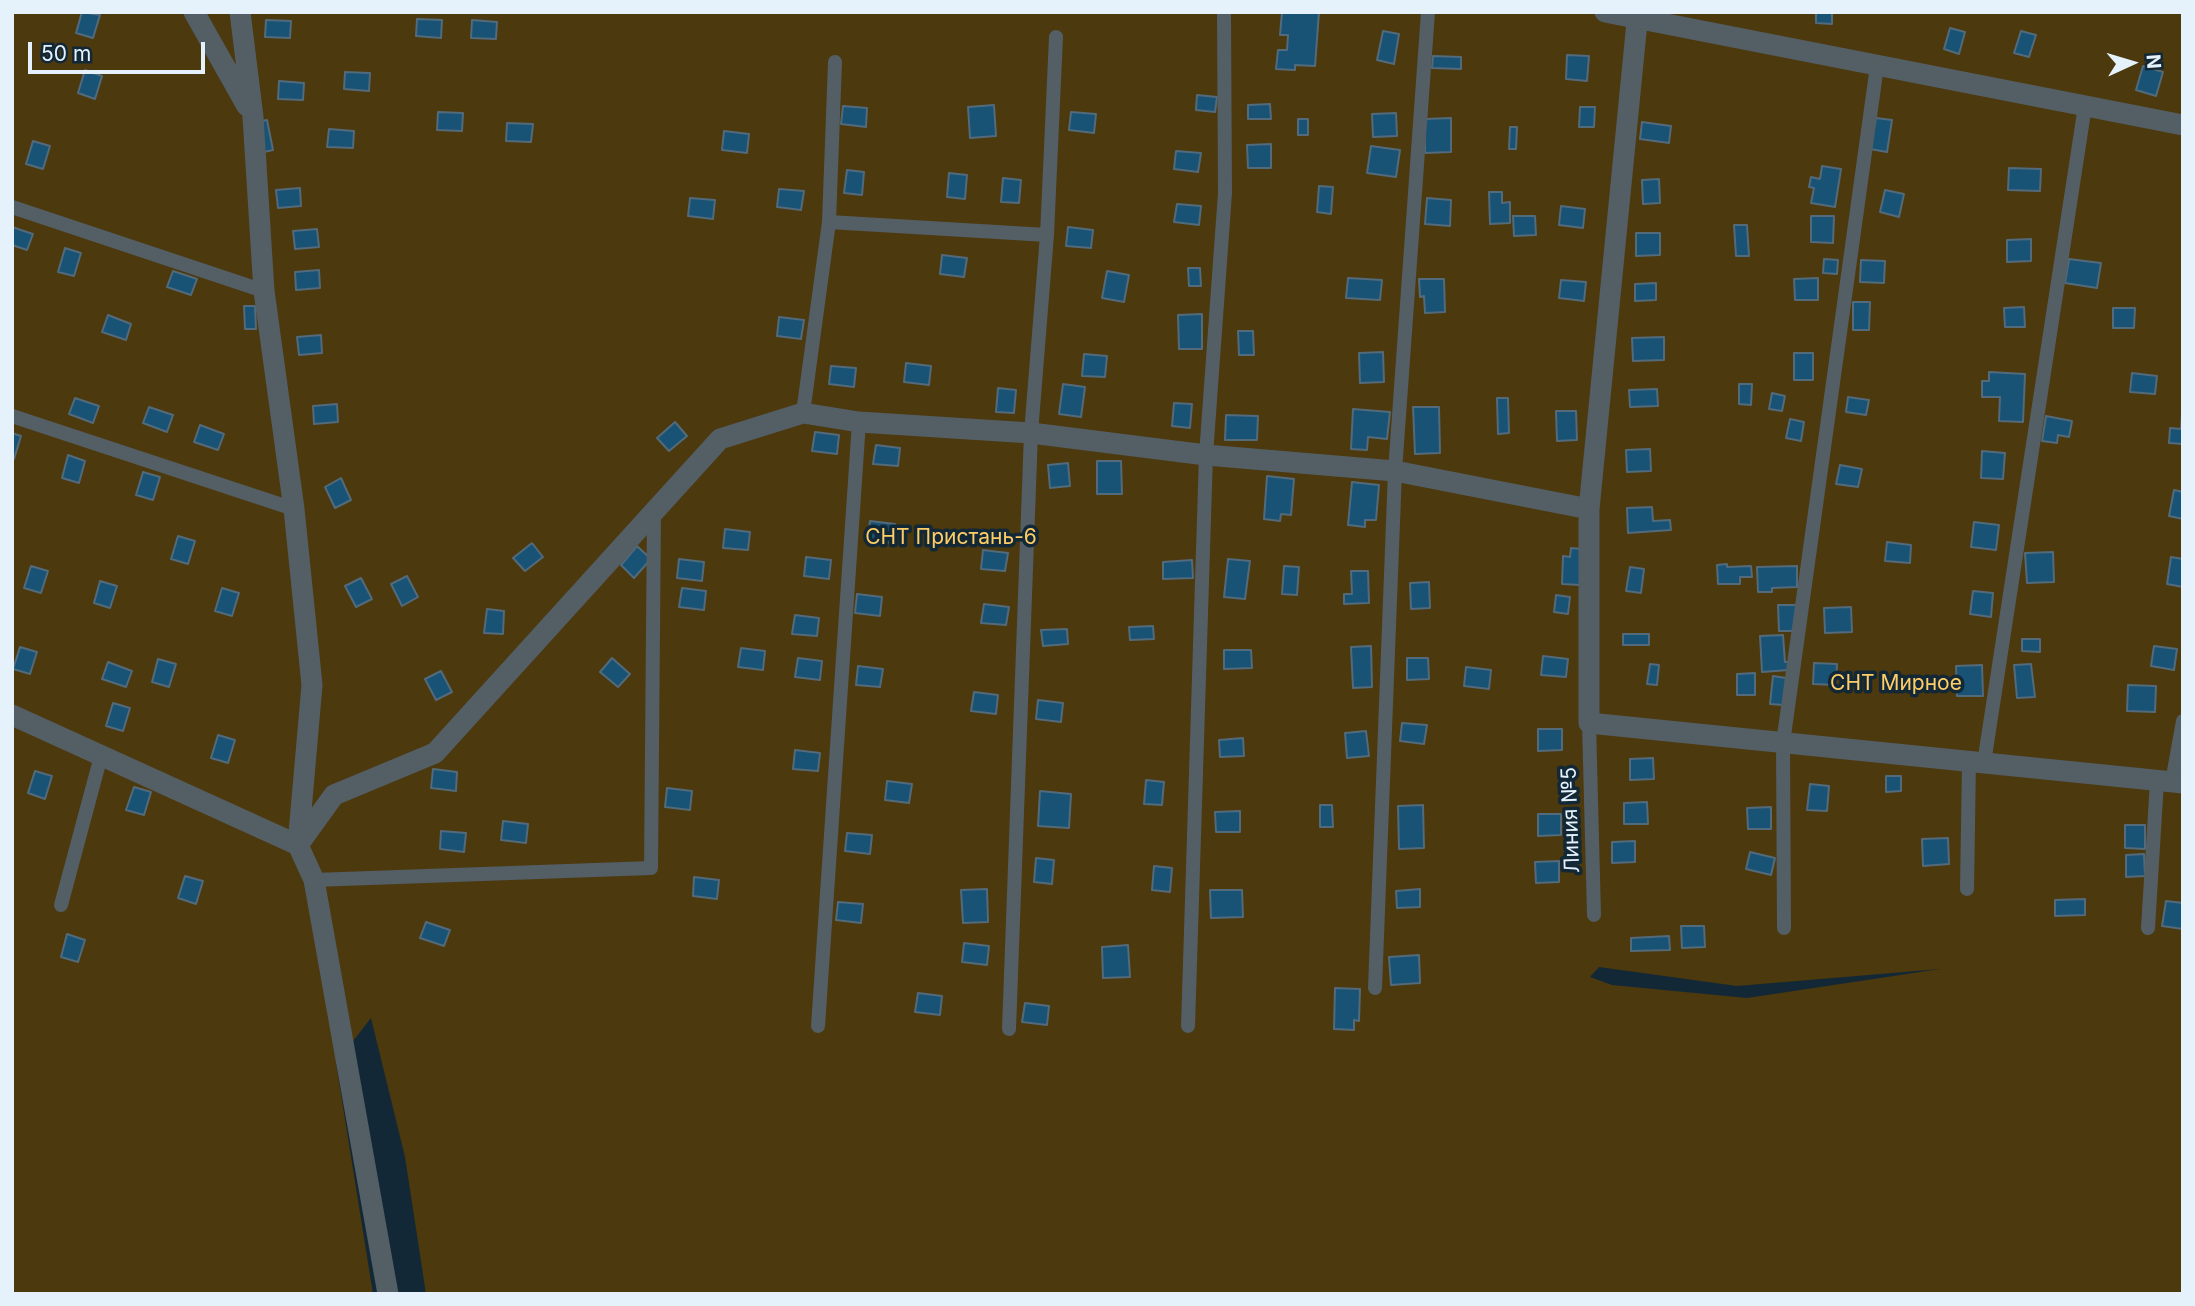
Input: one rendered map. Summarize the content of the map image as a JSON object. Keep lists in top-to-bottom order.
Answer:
{
  "streets": {
    "lane": ["Линия №5"]
  },
  "parks": ["СНТ Пристань-6", "СНТ Мирное"],
  "scale_bar": "50 m",
  "north": "right"
}
